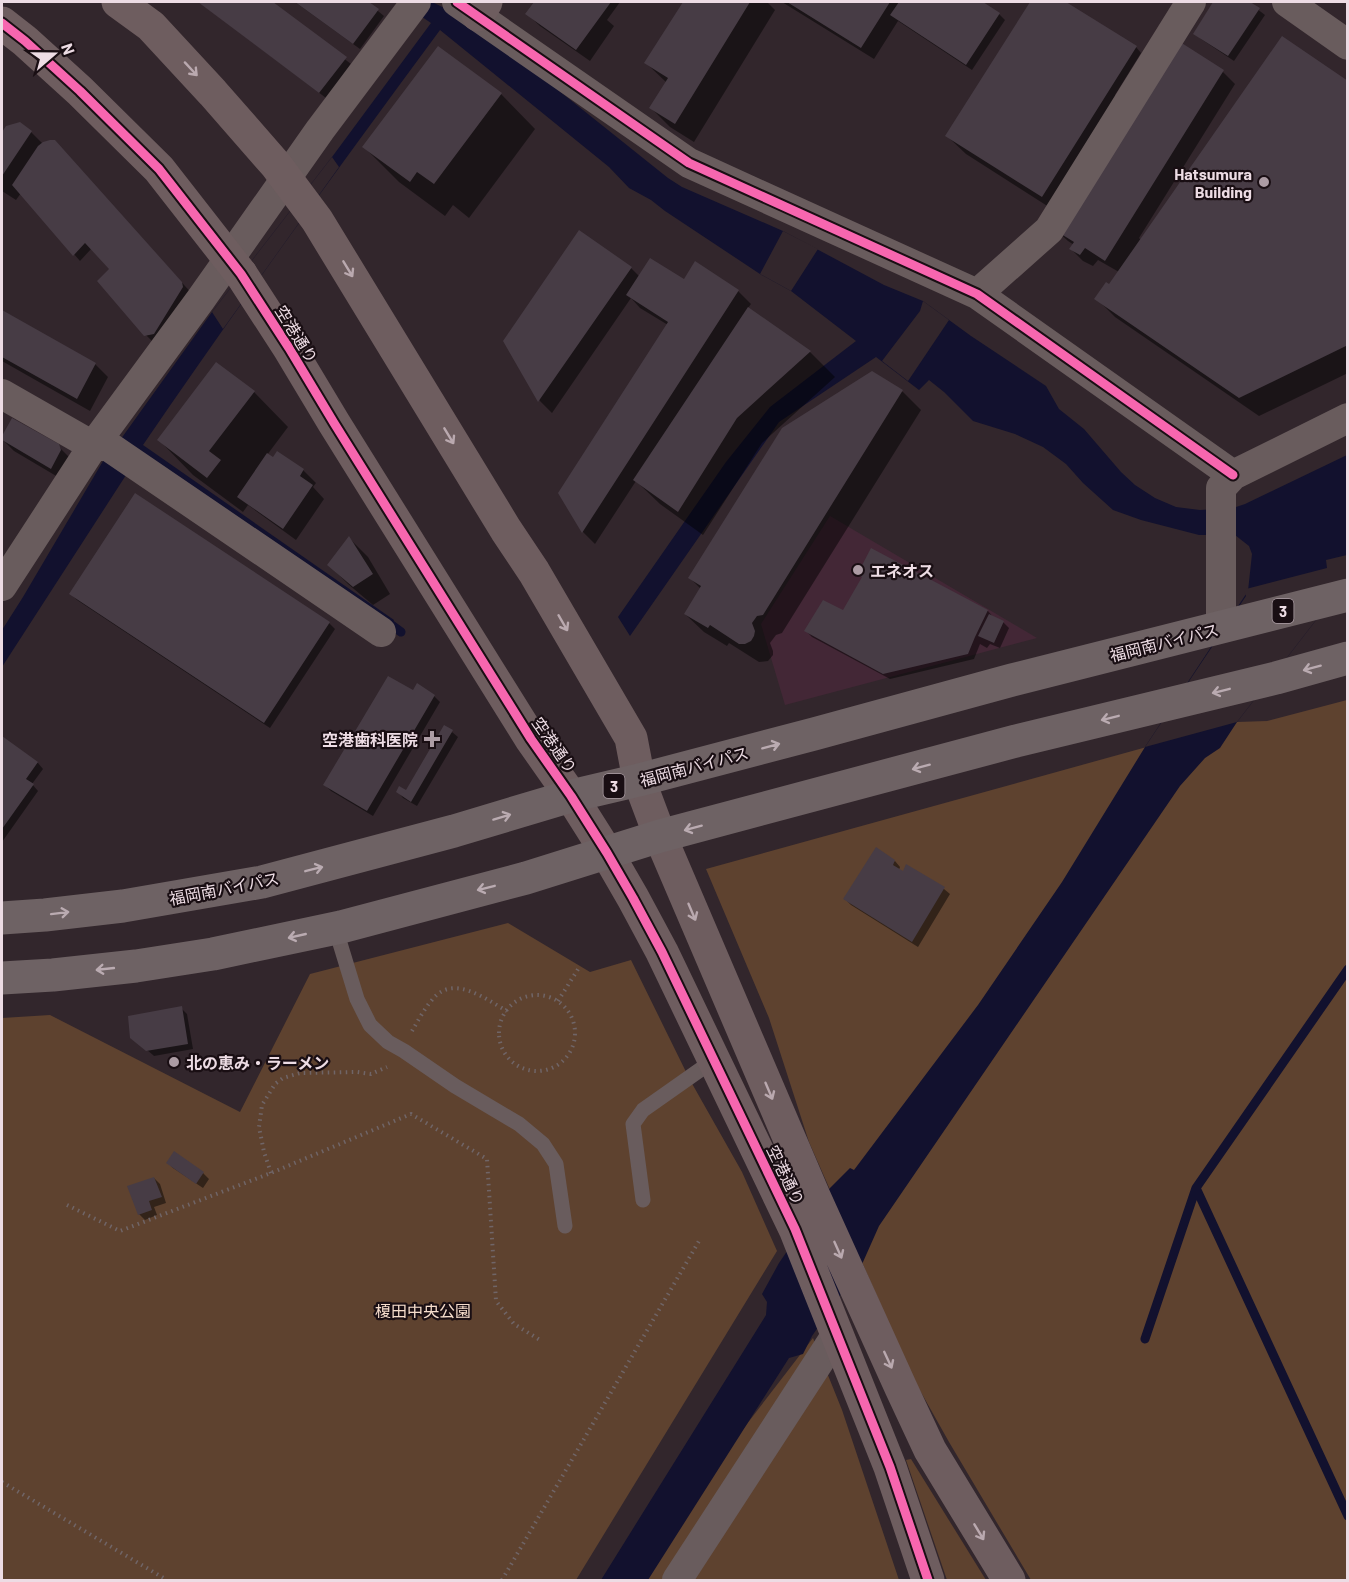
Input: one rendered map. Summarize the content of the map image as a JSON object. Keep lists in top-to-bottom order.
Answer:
{
  "streets": {
    "highway": ["3", "福岡南バイパス"],
    "street": ["空港通り"]
  },
  "crossings": [
    ["空港通り", "福岡南バイパス"]
  ],
  "parks": ["榎田中央公園"],
  "places": {
    "other": ["Hatsumura Building", "エネオス", "北の恵み・ラーメン"],
    "health": ["空港歯科医院"]
  },
  "north": "right"
}
